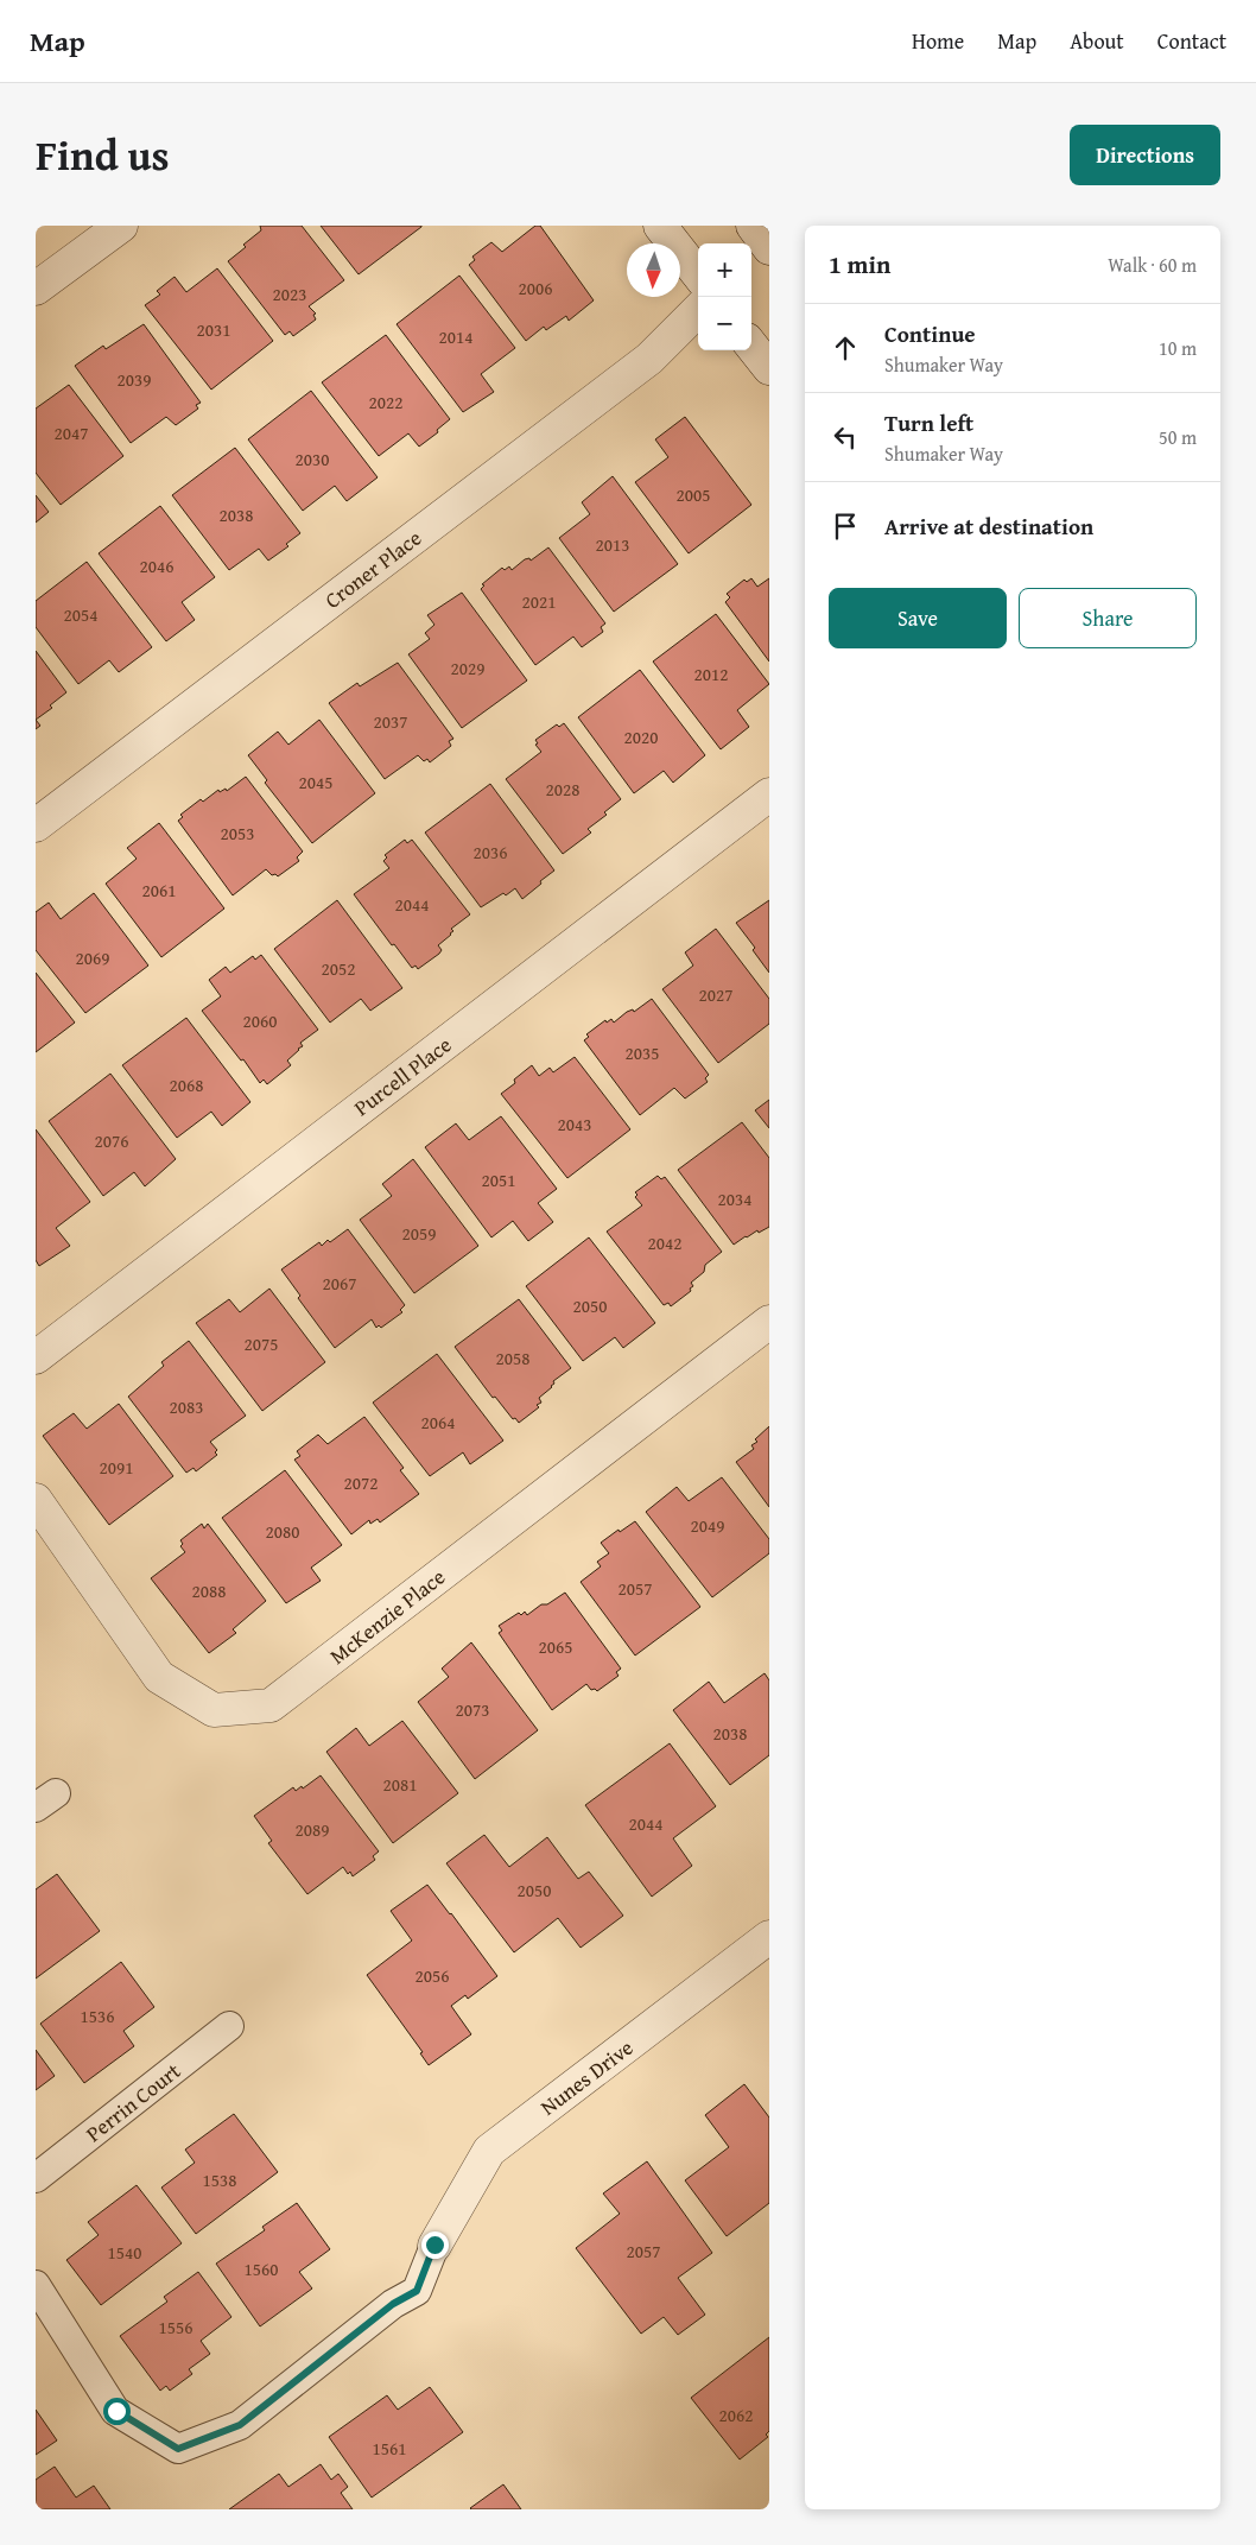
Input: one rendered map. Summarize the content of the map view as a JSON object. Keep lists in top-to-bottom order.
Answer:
{
  "streets": {
    "street": [
      "Croner Place",
      "Purcell Place",
      "McKenzie Place",
      "Nunes Drive"
    ],
    "lane": ["Perrin Court"]
  },
  "house_numbers": [
    "2006",
    "2023",
    "2031",
    "2014",
    "2039",
    "2022",
    "2047",
    "2030",
    "2005",
    "2038",
    "2013",
    "2046",
    "2021",
    "2054",
    "2029",
    "2012",
    "2037",
    "2020",
    "2045",
    "2028",
    "2053",
    "2036",
    "2061",
    "2044",
    "2069",
    "2052",
    "2027",
    "2060",
    "2035",
    "2068",
    "2043",
    "2076",
    "2051",
    "2034",
    "2059",
    "2042",
    "2067",
    "2050",
    "2075",
    "2058",
    "2083",
    "2064",
    "2091",
    "2072",
    "2049",
    "2080",
    "2057",
    "2088",
    "2065",
    "2073",
    "2038",
    "2081",
    "2044",
    "2089",
    "2050",
    "2056",
    "1536",
    "1538",
    "2057",
    "1540",
    "1560",
    "1556",
    "2062",
    "1561"
  ],
  "north": "bottom",
  "page": {
    "header": "Map",
    "nav": [
      "Home",
      "Map",
      "About",
      "Contact"
    ],
    "title": "Find us",
    "buttons": [
      "Directions",
      ["Save", "Share"]
    ],
    "heading": ["1 min", "Walk · 60 m"],
    "map_buttons": ["+", "−"],
    "list": [
      ["Continue", "Shumaker Way", "10 m"],
      ["Turn left", "Shumaker Way", "50 m"],
      "Arrive at destination"
    ]
  }
}
